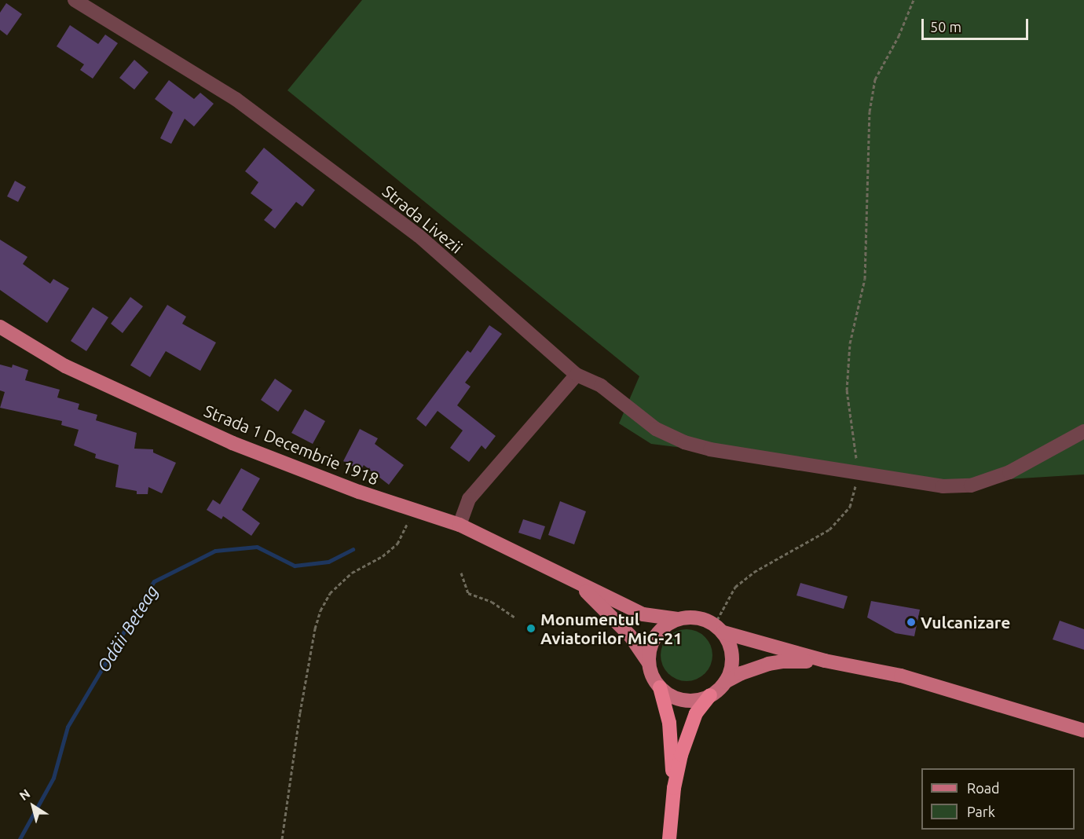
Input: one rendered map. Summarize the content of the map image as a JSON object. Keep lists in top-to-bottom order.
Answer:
{
  "streets": {
    "main road": ["Strada 1 Decembrie 1918"],
    "street": ["Strada Livezii"]
  },
  "water": ["Odăii Beteag"],
  "places": ["Vulcanizare", "Monumentul Aviatorilor MiG-21"],
  "legend": ["Road", "Park"],
  "scale_bar": "50 m",
  "north": "top left"
}
